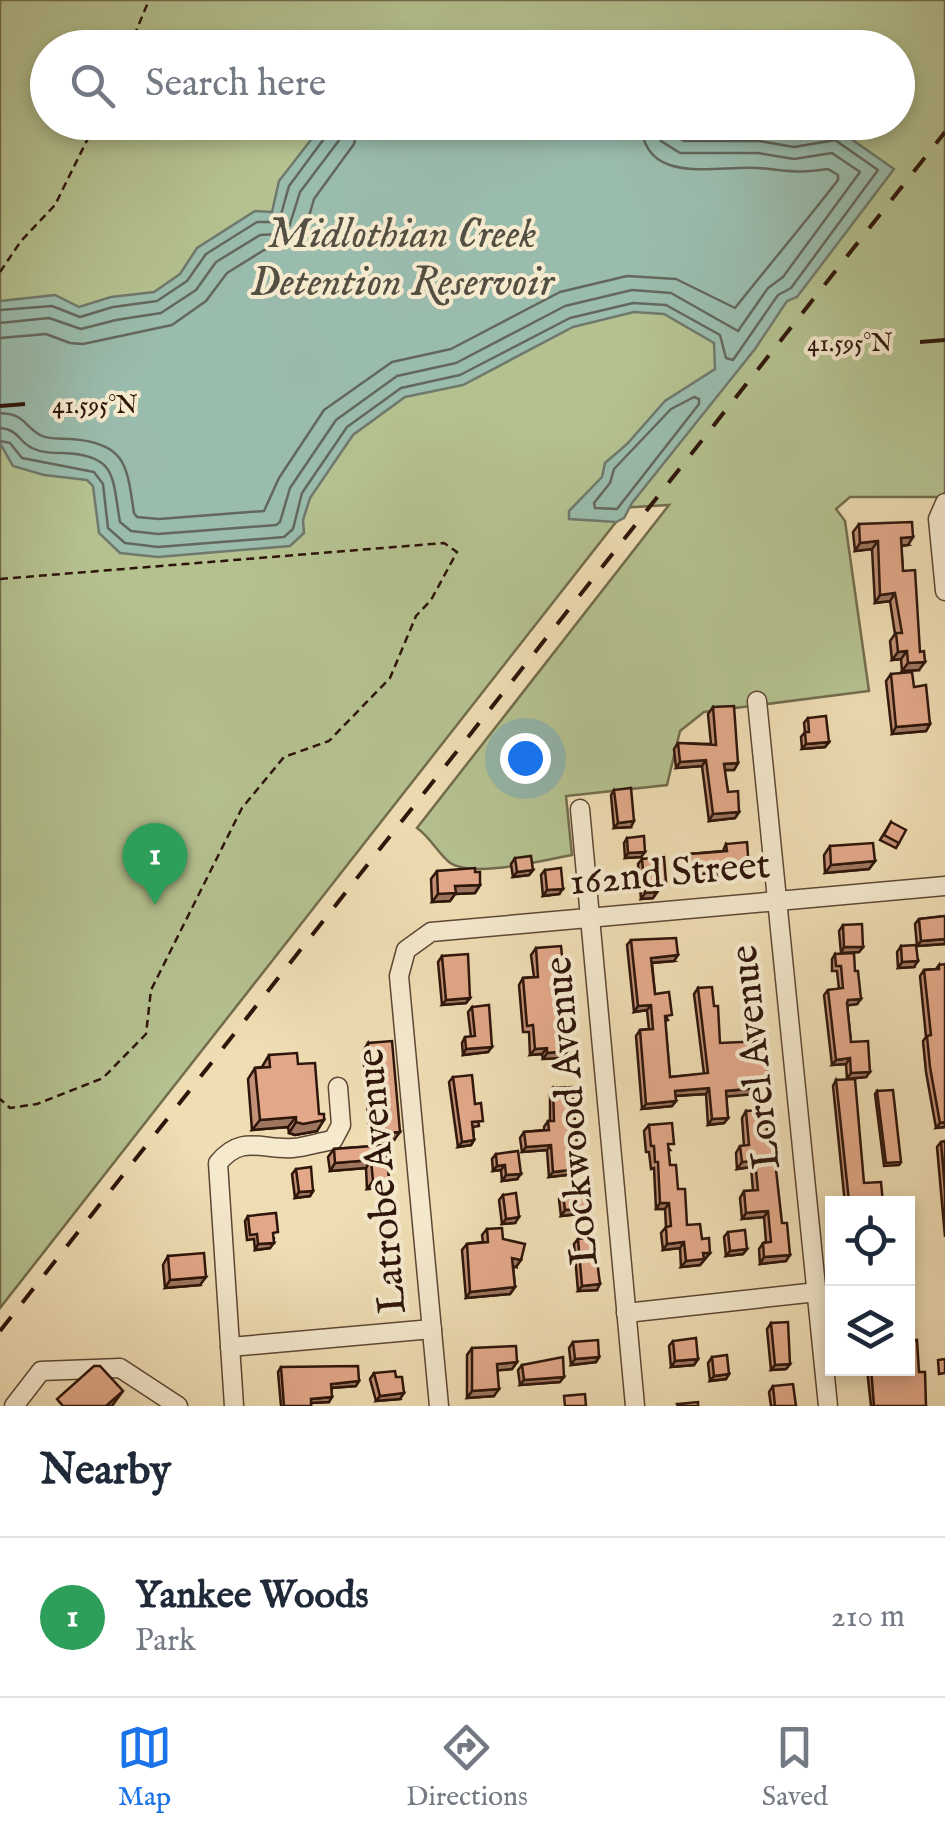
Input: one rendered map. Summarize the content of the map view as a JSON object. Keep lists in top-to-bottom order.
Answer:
{
  "streets": {
    "street": [
      "162nd Street",
      "Lorel Avenue",
      "Lockwood Avenue",
      "Latrobe Avenue"
    ]
  },
  "crossings": [
    ["162nd Street", "Lorel Avenue"],
    ["162nd Street", "Lockwood Avenue"],
    ["162nd Street", "Latrobe Avenue"]
  ],
  "water": ["Midlothian Creek Detention Reservoir"],
  "page": {
    "search": "Search here",
    "pins": "1",
    "heading": "Nearby",
    "list": [
      {
        "mark": "1",
        "name": "Yankee Woods",
        "note": "Park",
        "value": "210 m"
      }
    ],
    "nav": ["Map", "Directions", "Saved"]
  },
  "coordinates": ["41.595°N"]
}
